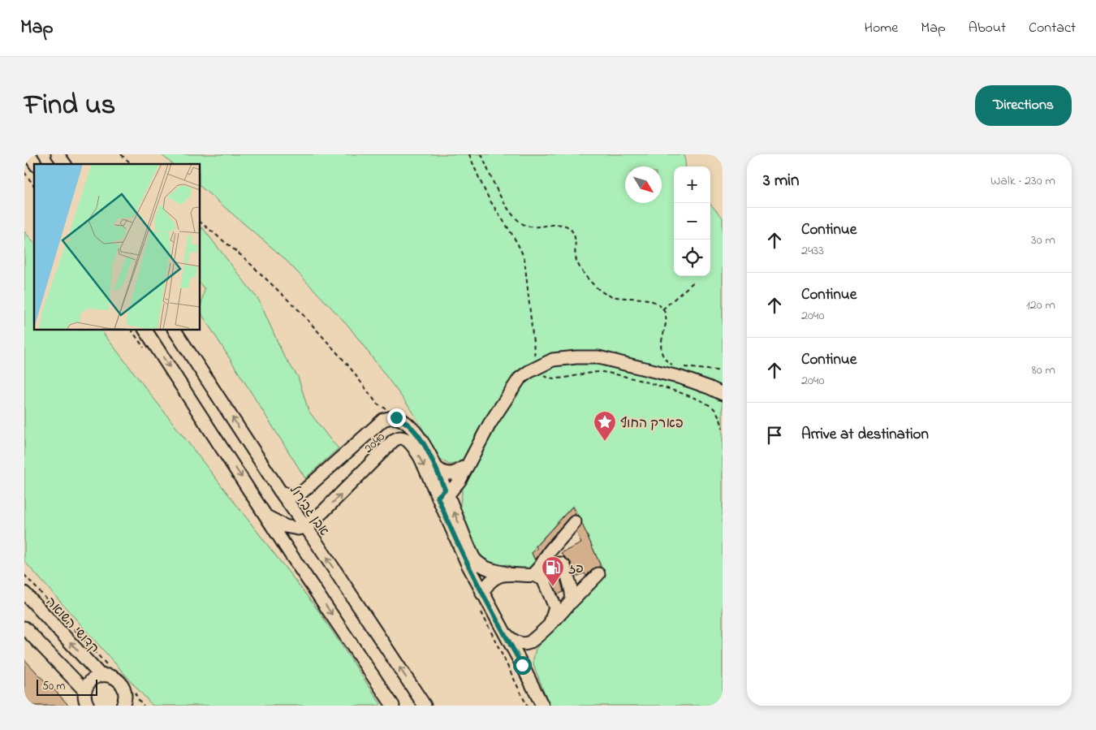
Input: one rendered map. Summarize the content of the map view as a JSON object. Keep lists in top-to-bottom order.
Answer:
{
  "streets": {
    "street": ["2040", "אבן גבירול", "קדושי השואה"]
  },
  "crossings": [
    ["2040", "אבן גבירול"]
  ],
  "places": {
    "place": ["פארק החוף"],
    "fuel station": ["פז"]
  },
  "scale_bar": "50 m",
  "north": "bottom right",
  "page": {
    "header": "Map",
    "nav": [
      "Home",
      "Map",
      "About",
      "Contact"
    ],
    "title": "Find us",
    "buttons": "Directions",
    "heading": ["3 min", "Walk · 230 m"],
    "map_buttons": ["+", "−"],
    "list": [
      ["Continue", "2433", "30 m"],
      ["Continue", "2040", "120 m"],
      ["Continue", "2040", "80 m"],
      "Arrive at destination"
    ],
    "scale": "50 m"
  }
}
